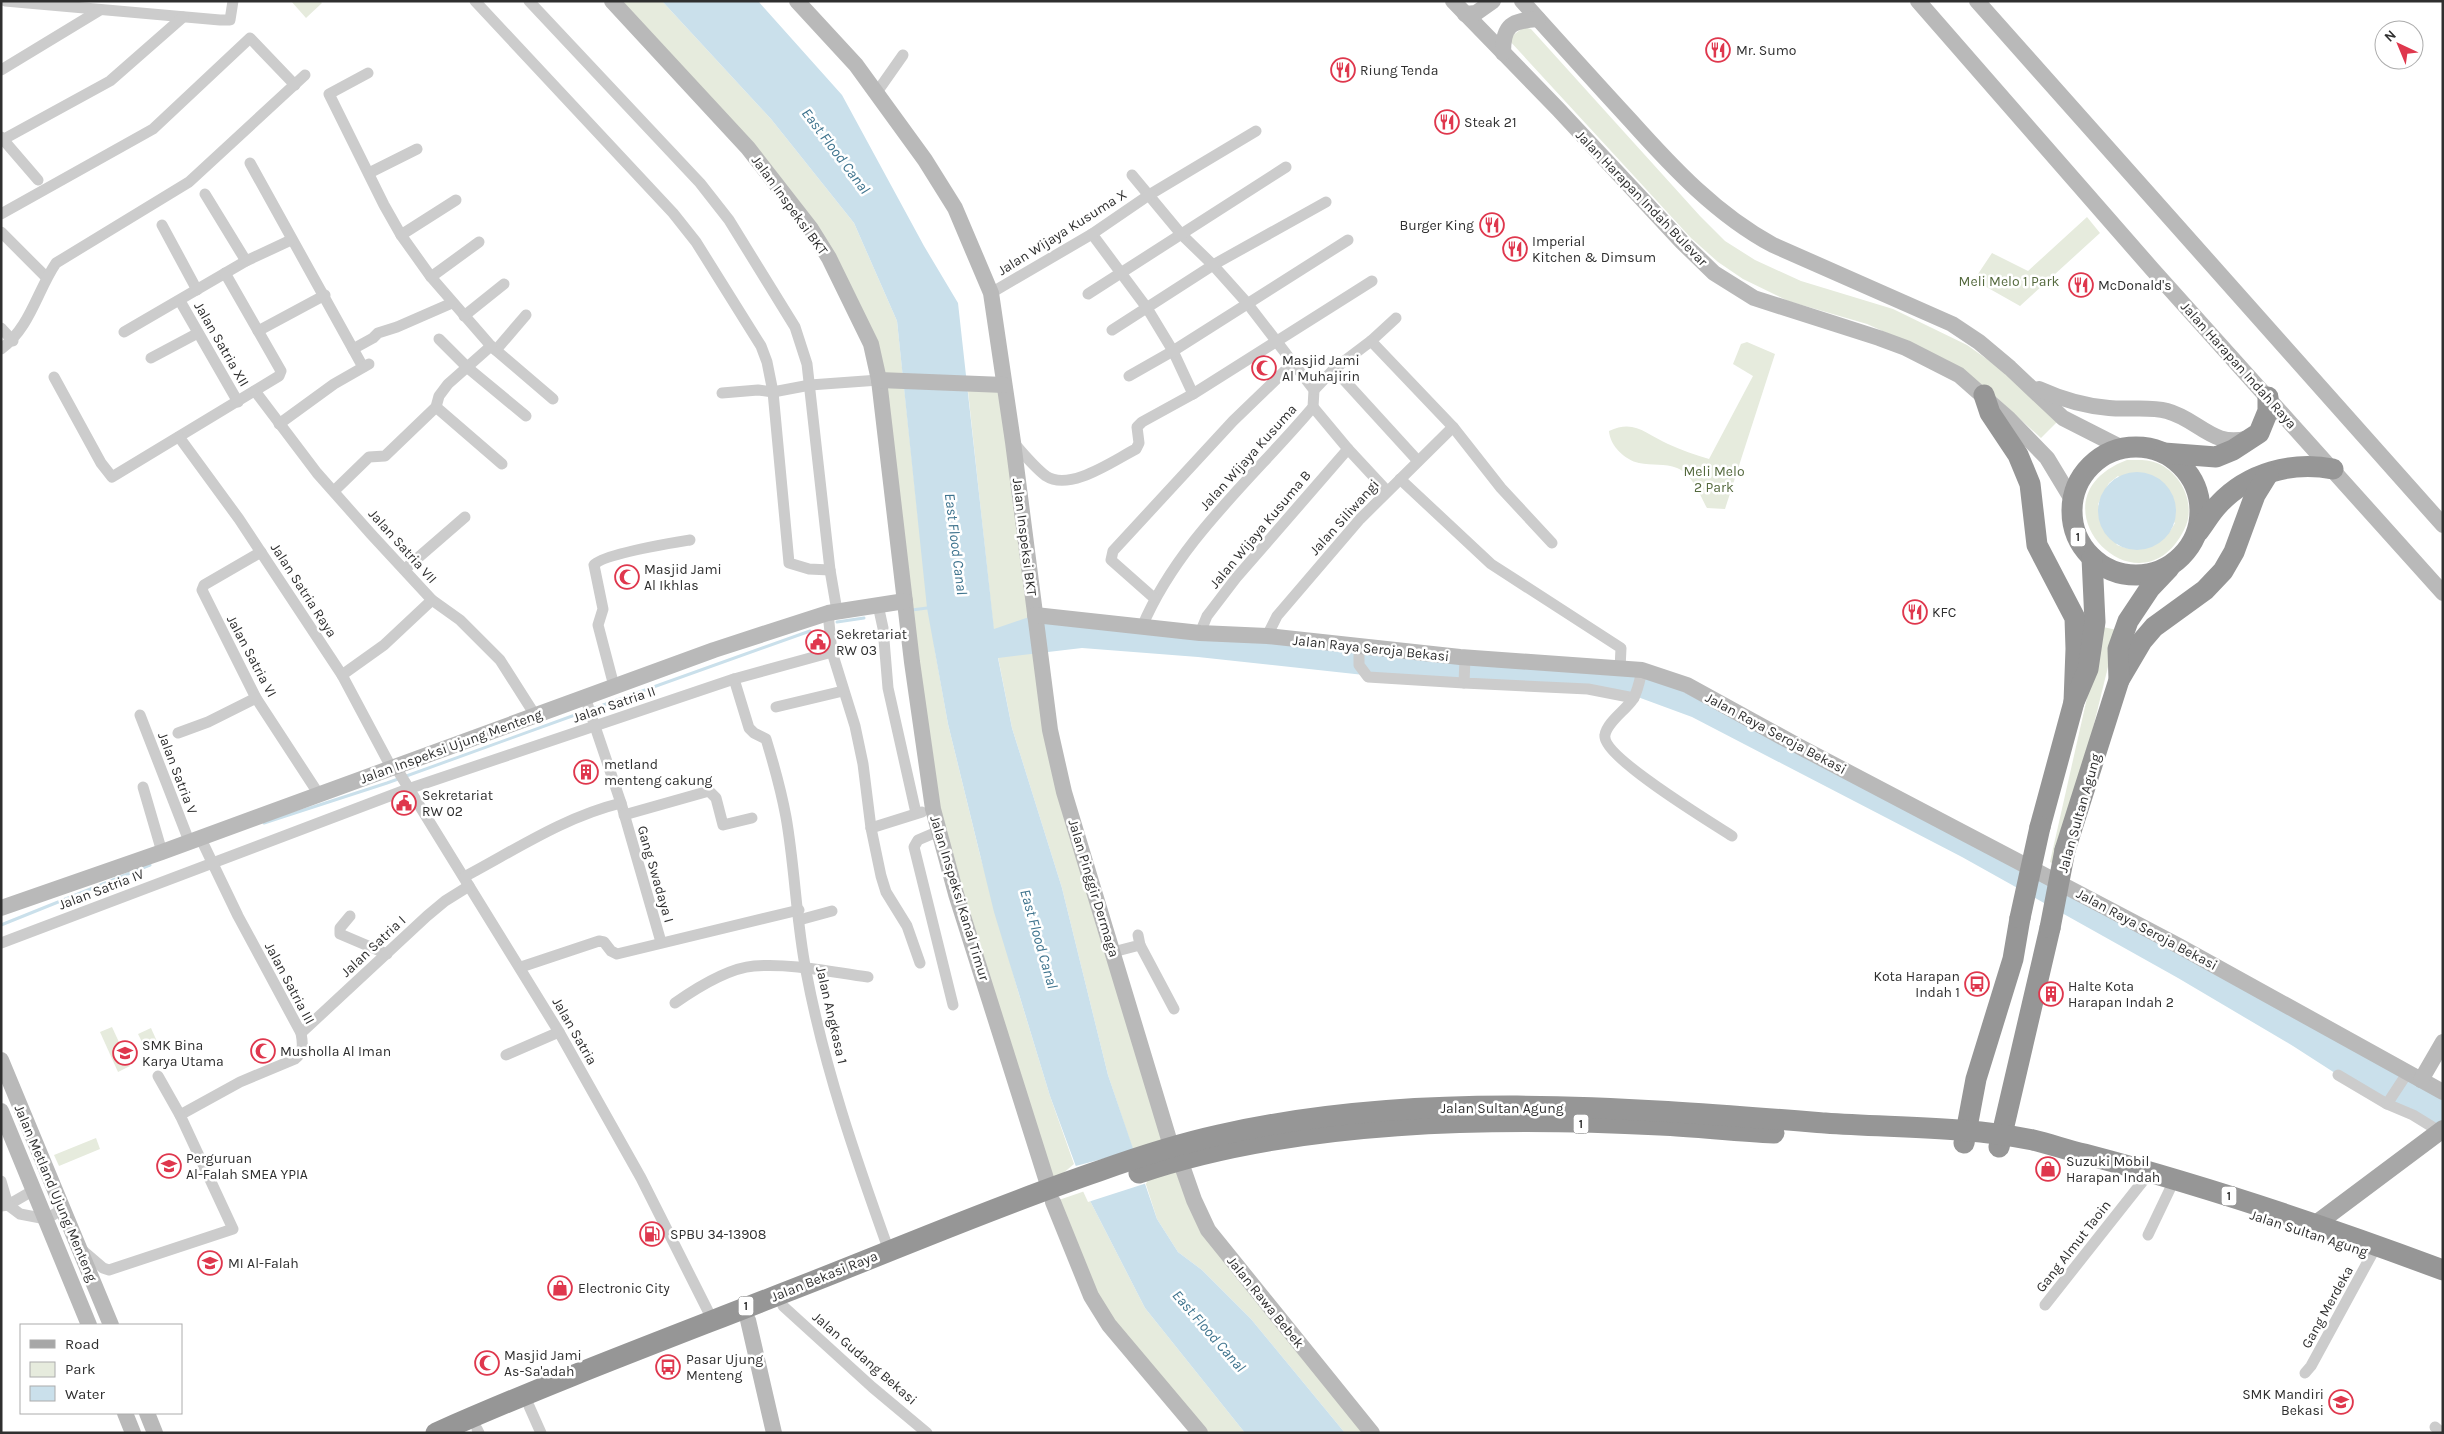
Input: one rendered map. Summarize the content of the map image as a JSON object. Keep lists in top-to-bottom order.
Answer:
{
  "streets": {
    "highway": ["1", "Jalan Sultan Agung", "Jalan Bekasi Raya"],
    "street": [
      "Jalan Harapan Indah Bulevar",
      "Jalan Inspeksi BKT",
      "Jalan Wijaya Kusuma X",
      "Jalan Satria XII",
      "Jalan Harapan Indah Raya",
      "Jalan Wijaya Kusuma",
      "Jalan Siliwangi",
      "Jalan Wijaya Kusuma B",
      "Jalan Satria VII",
      "Jalan Satria Raya",
      "Jalan Raya Seroja Bekasi",
      "Jalan Satria VI",
      "Jalan Satria II",
      "Jalan Inspeksi Ujung Menteng",
      "Jalan Satria V",
      "Gang Swadaya I",
      "Jalan Pinggir Dermaga",
      "Jalan Satria IV",
      "Jalan Inspeksi Kanal Timur",
      "Jalan Satria I",
      "Jalan Satria III",
      "Jalan Angkasa 1",
      "Jalan Satria",
      "Jalan Metland Ujung Menteng",
      "Gang Almut Taoin",
      "Jalan Rawa Bebek",
      "Gang Merdeka",
      "Jalan Gudang Bekasi"
    ]
  },
  "crossings": [
    ["Jalan Harapan Indah Bulevar", "1"],
    ["Jalan Harapan Indah Bulevar", "Jalan Sultan Agung"],
    ["Jalan Inspeksi BKT", "Jalan Wijaya Kusuma X"],
    ["Jalan Inspeksi BKT", "Jalan Raya Seroja Bekasi"],
    ["Jalan Inspeksi BKT", "Jalan Inspeksi Ujung Menteng"],
    ["Jalan Inspeksi BKT", "Jalan Pinggir Dermaga"],
    ["Jalan Inspeksi BKT", "Jalan Inspeksi Kanal Timur"],
    ["Jalan Satria XII", "Jalan Satria VII"],
    ["Jalan Satria XII", "Jalan Satria Raya"],
    ["Jalan Wijaya Kusuma", "Jalan Raya Seroja Bekasi"],
    ["Jalan Siliwangi", "Jalan Raya Seroja Bekasi"],
    ["Jalan Wijaya Kusuma B", "Jalan Raya Seroja Bekasi"],
    ["1", "Jalan Sultan Agung"],
    ["Jalan Satria VII", "Jalan Inspeksi Ujung Menteng"],
    ["Jalan Satria Raya", "Jalan Satria VI"],
    ["Jalan Satria Raya", "Jalan Inspeksi Ujung Menteng"],
    ["Jalan Satria Raya", "Jalan Satria"],
    ["Jalan Raya Seroja Bekasi", "Jalan Pinggir Dermaga"],
    ["Jalan Satria VI", "Jalan Inspeksi Ujung Menteng"],
    ["Jalan Satria II", "Gang Swadaya I"],
    ["Jalan Satria II", "Jalan Satria IV"],
    ["Jalan Satria II", "Jalan Satria III"],
    ["Jalan Satria II", "Jalan Angkasa 1"],
    ["Jalan Satria II", "Jalan Satria"],
    ["Jalan Inspeksi Ujung Menteng", "Jalan Satria V"],
    ["Jalan Inspeksi Ujung Menteng", "Gang Swadaya I"],
    ["Jalan Inspeksi Ujung Menteng", "Jalan Inspeksi Kanal Timur"],
    ["Jalan Inspeksi Ujung Menteng", "Jalan Satria III"],
    ["Jalan Inspeksi Ujung Menteng", "Jalan Satria"],
    ["Jalan Satria V", "Jalan Satria III"],
    ["Jalan Sultan Agung", "Jalan Pinggir Dermaga"],
    ["Jalan Sultan Agung", "Gang Almut Taoin"],
    ["Jalan Sultan Agung", "Jalan Bekasi Raya"],
    ["Jalan Sultan Agung", "Jalan Rawa Bebek"],
    ["Jalan Sultan Agung", "Gang Merdeka"],
    ["Gang Swadaya I", "Jalan Satria I"],
    ["Gang Swadaya I", "Jalan Satria"],
    ["Jalan Pinggir Dermaga", "Jalan Bekasi Raya"],
    ["Jalan Pinggir Dermaga", "Jalan Rawa Bebek"],
    ["Jalan Satria IV", "Jalan Satria III"],
    ["Jalan Inspeksi Kanal Timur", "Jalan Bekasi Raya"],
    ["Jalan Satria I", "Jalan Satria III"],
    ["Jalan Satria I", "Jalan Satria"],
    ["Jalan Angkasa 1", "Jalan Bekasi Raya"],
    ["Jalan Satria", "Jalan Bekasi Raya"],
    ["Jalan Bekasi Raya", "Jalan Rawa Bebek"],
    ["Jalan Bekasi Raya", "Jalan Gudang Bekasi"]
  ],
  "water": ["East Flood Canal"],
  "parks": ["Meli Melo 1 Park", "Meli Melo 2 Park"],
  "places": {
    "restaurant": [
      "Mr. Sumo",
      "Riung Tenda",
      "Steak 21",
      "Burger King",
      "Imperial Kitchen & Dimsum",
      "McDonald's",
      "KFC"
    ],
    "mosque": [
      "Masjid Jami Al Muhajirin",
      "Masjid Jami Al Ikhlas",
      "Musholla Al Iman",
      "Masjid Jami As-Sa'adah"
    ],
    "public building": ["Sekretariat RW 03", "Sekretariat RW 02"],
    "building": ["metland menteng cakung", "Halte Kota Harapan Indah 2"],
    "bus stop": ["Kota Harapan Indah 1", "Pasar Ujung Menteng"],
    "school or university": [
      "SMK Bina Karya Utama",
      "Perguruan Al-Falah SMEA YPIA",
      "MI Al-Falah",
      "SMK Mandiri Bekasi"
    ],
    "shop": ["Suzuki Mobil Harapan Indah", "Electronic City"],
    "fuel station": ["SPBU 34-13908"]
  },
  "legend": ["Road", "Park", "Water"],
  "north": "top left"
}
